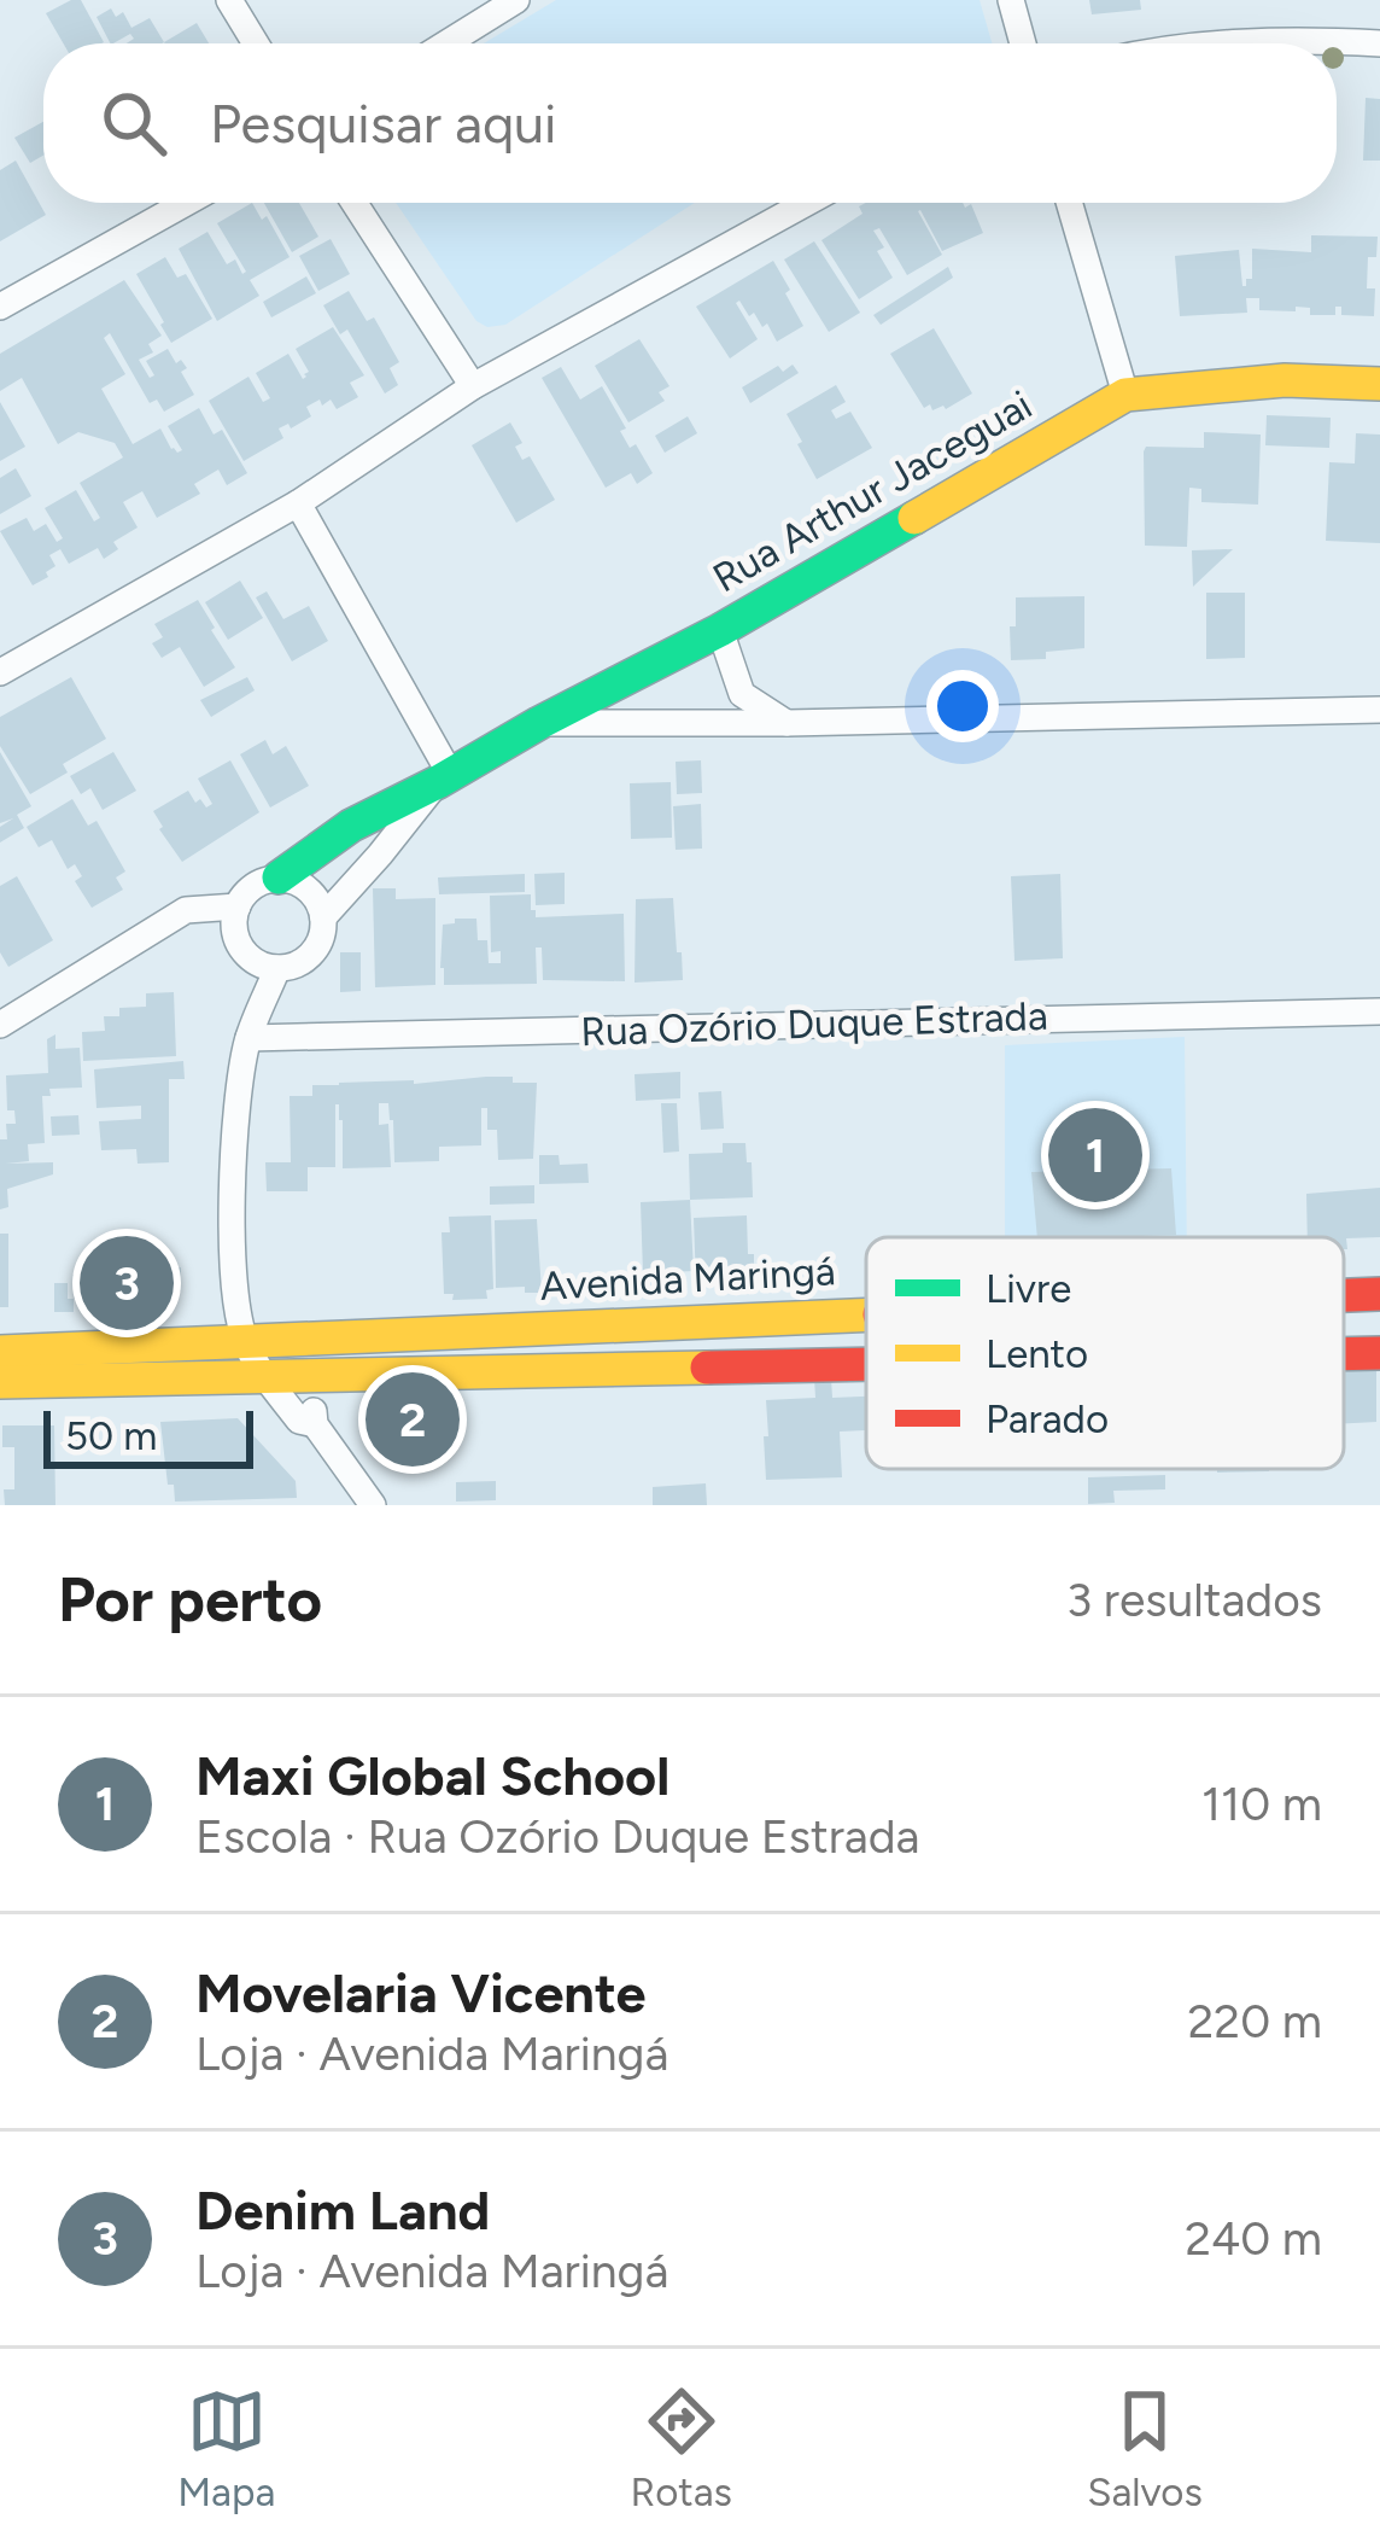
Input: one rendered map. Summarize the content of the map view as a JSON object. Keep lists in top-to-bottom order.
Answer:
{
  "streets": {
    "main road": ["Rua Arthur Jaceguai", "Avenida Maringá"],
    "street": ["Rua Ozório Duque Estrada"]
  },
  "legend": ["Livre", "Lento", "Parado"],
  "scale_bar": "50 m",
  "page": {
    "search": "Pesquisar aqui",
    "pins": ["1", "3", "2"],
    "scale": "50 m",
    "heading": ["Por perto", "3 resultados"],
    "list": [
      {
        "mark": "1",
        "name": "Maxi Global School",
        "note": "Escola · Rua Ozório Duque Estrada",
        "value": "110 m"
      },
      {
        "mark": "2",
        "name": "Movelaria Vicente",
        "note": "Loja · Avenida Maringá",
        "value": "220 m"
      },
      {
        "mark": "3",
        "name": "Denim Land",
        "note": "Loja · Avenida Maringá",
        "value": "240 m"
      }
    ],
    "nav": ["Mapa", "Rotas", "Salvos"]
  }
}
